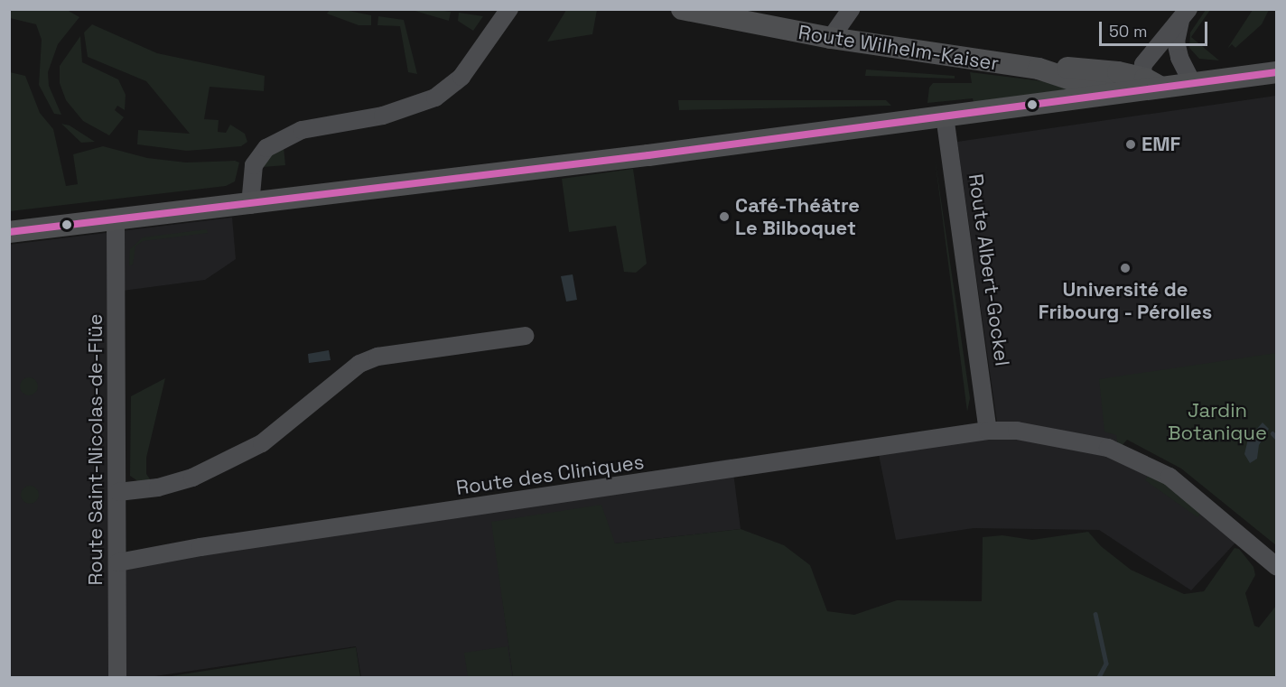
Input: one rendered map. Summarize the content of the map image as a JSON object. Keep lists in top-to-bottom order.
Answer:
{
  "streets": {
    "main road": ["Route Wilhelm-Kaiser"],
    "street": ["Route Albert-Gockel", "Route Saint-Nicolas-de-Flüe", "Route des Cliniques"]
  },
  "crossings": [
    ["Route Albert-Gockel", "Route des Cliniques"],
    ["Route Saint-Nicolas-de-Flüe", "Route des Cliniques"]
  ],
  "parks": ["Jardin Botanique"],
  "places": ["EMF", "Café-Théâtre Le Bilboquet", "Université de Fribourg - Pérolles"],
  "scale_bar": "50 m"
}
